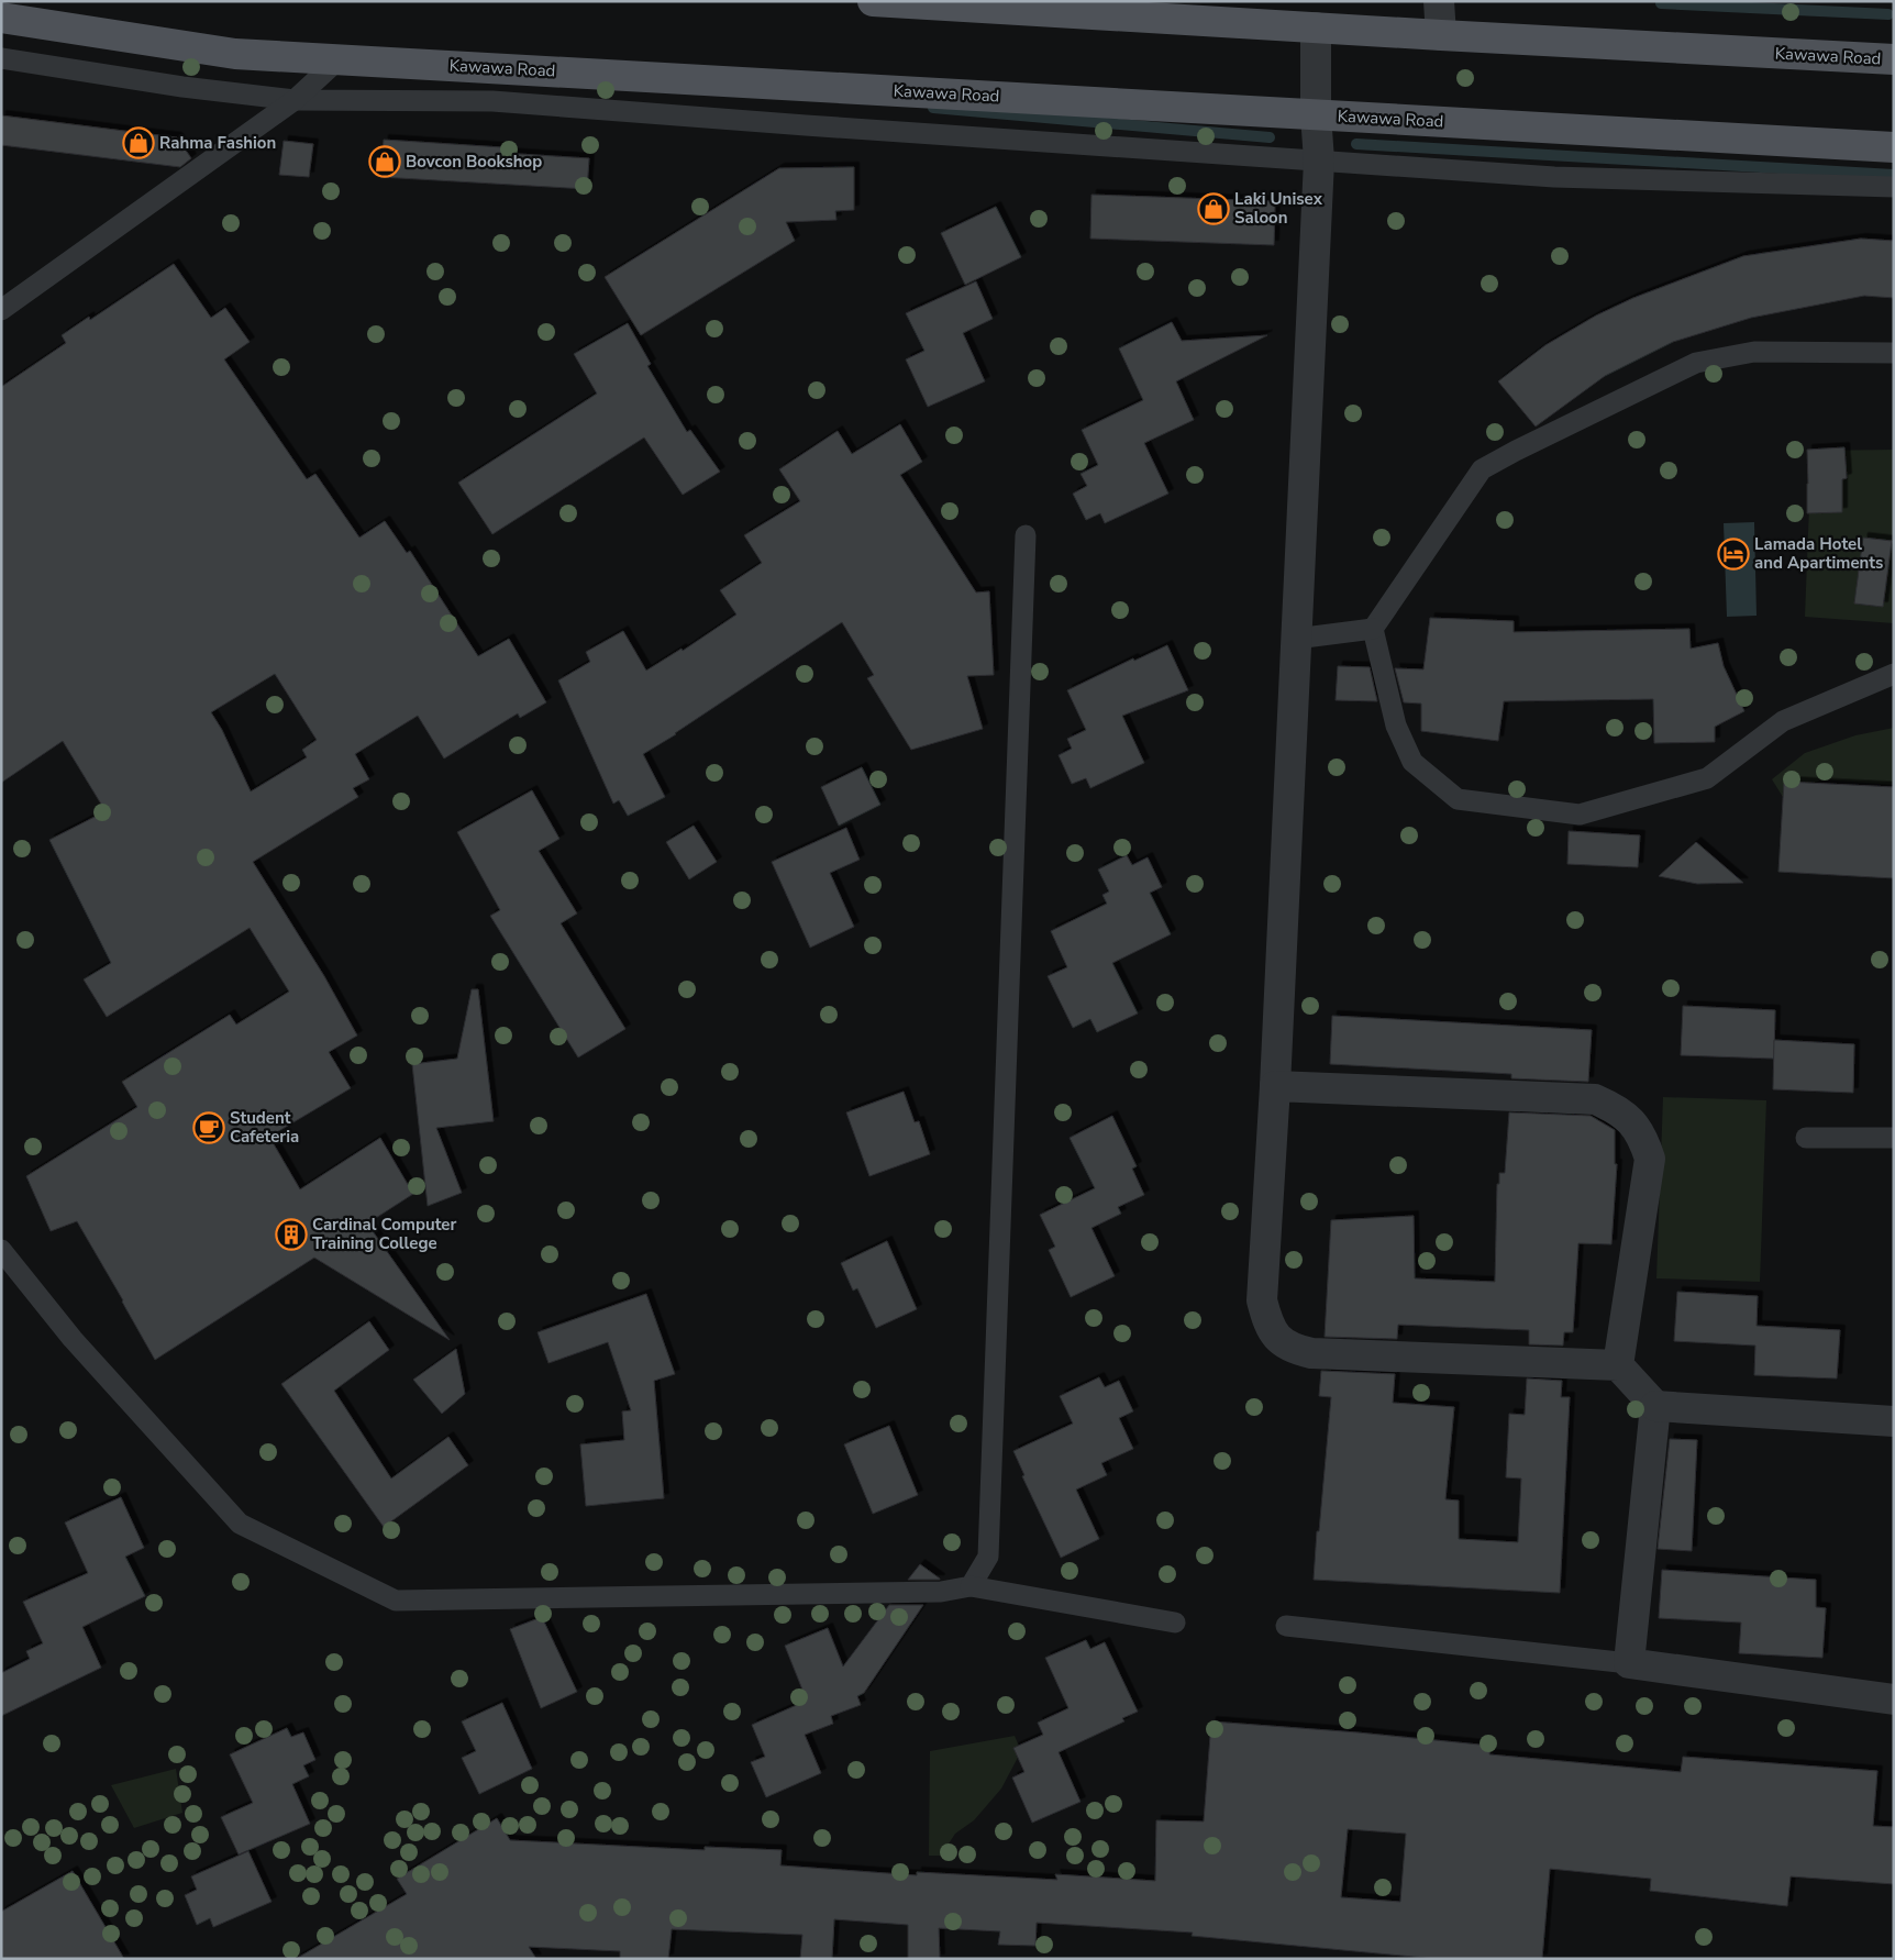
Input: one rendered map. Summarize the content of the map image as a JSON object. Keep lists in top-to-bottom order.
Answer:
{
  "streets": {
    "main road": ["Kawawa Road"]
  },
  "places": {
    "shop": ["Rahma Fashion", "Bovcon Bookshop", "Laki Unisex Saloon"],
    "hotel": ["Lamada Hotel and Apartiments"],
    "cafe": ["Student Cafeteria"],
    "building": ["Cardinal Computer Training College"]
  }
}
